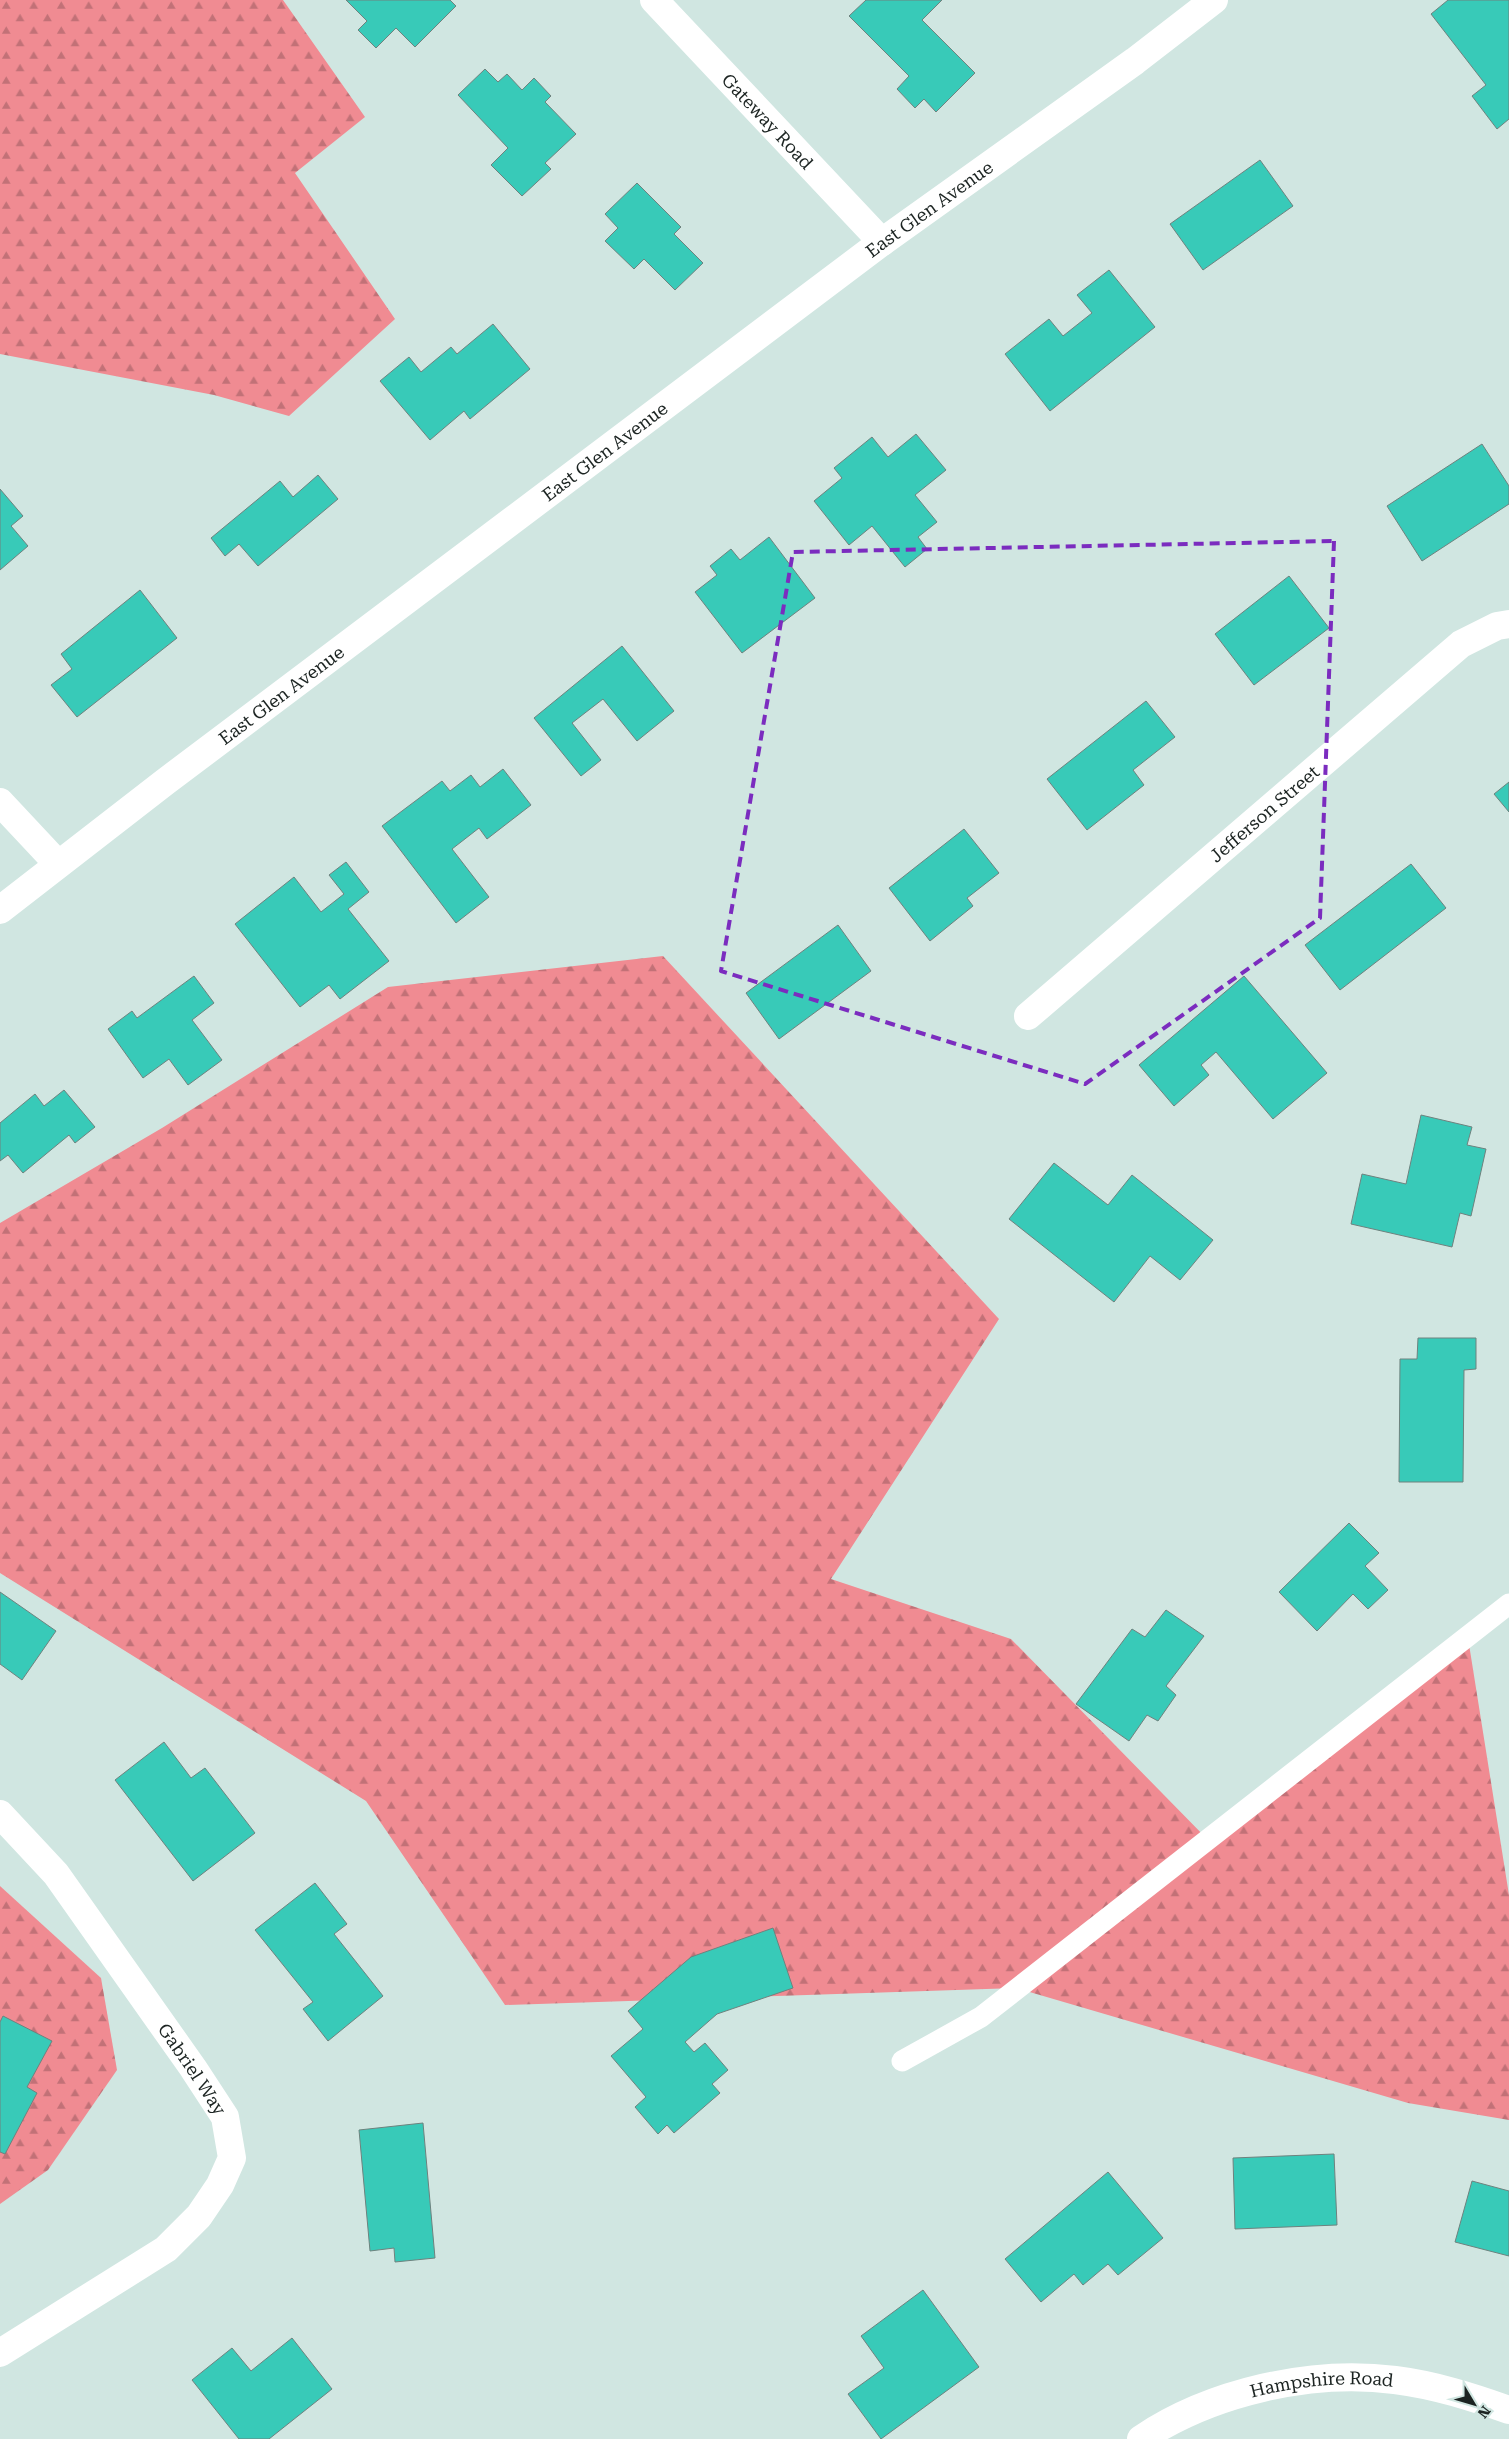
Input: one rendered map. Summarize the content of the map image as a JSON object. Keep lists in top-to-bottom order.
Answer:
{
  "streets": {
    "street": [
      "Gateway Road",
      "East Glen Avenue",
      "Jefferson Street",
      "Gabriel Way",
      "Hampshire Road"
    ]
  },
  "crossings": [
    ["Gateway Road", "East Glen Avenue"]
  ],
  "north": "bottom right"
}
